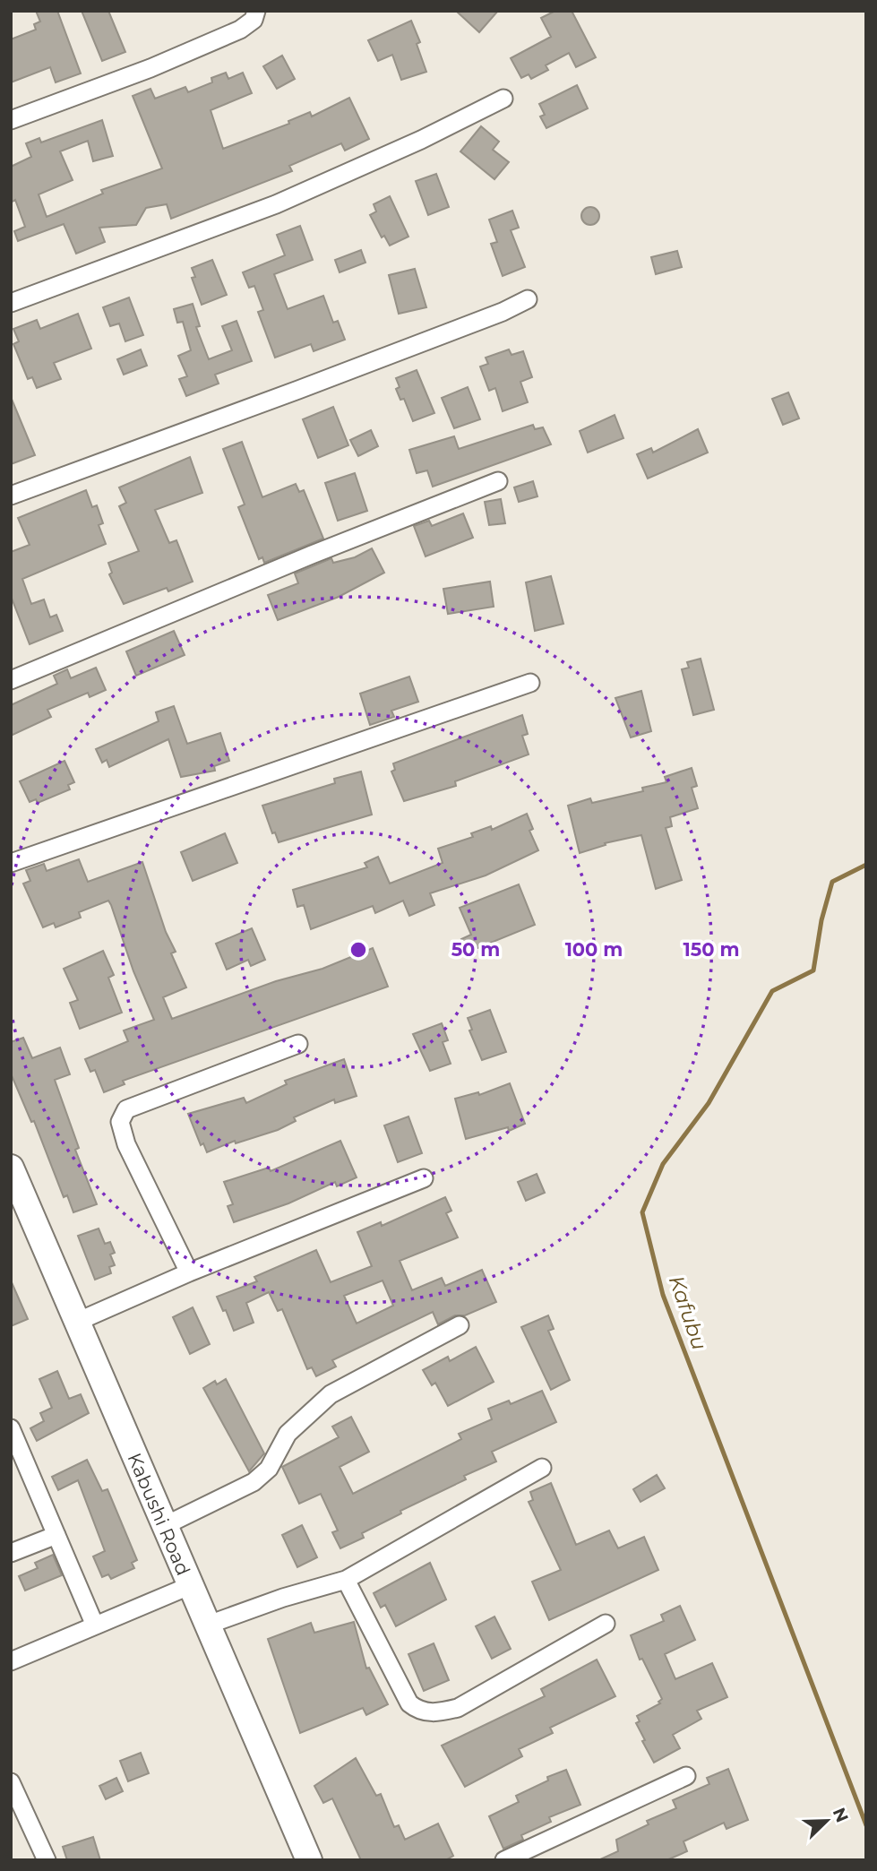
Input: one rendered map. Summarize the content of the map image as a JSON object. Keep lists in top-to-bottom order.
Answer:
{
  "streets": {
    "main road": ["Kabushi Road"]
  },
  "water": ["Kafubu"],
  "north": "top right",
  "rings": ["50 m", "100 m", "150 m"]
}
